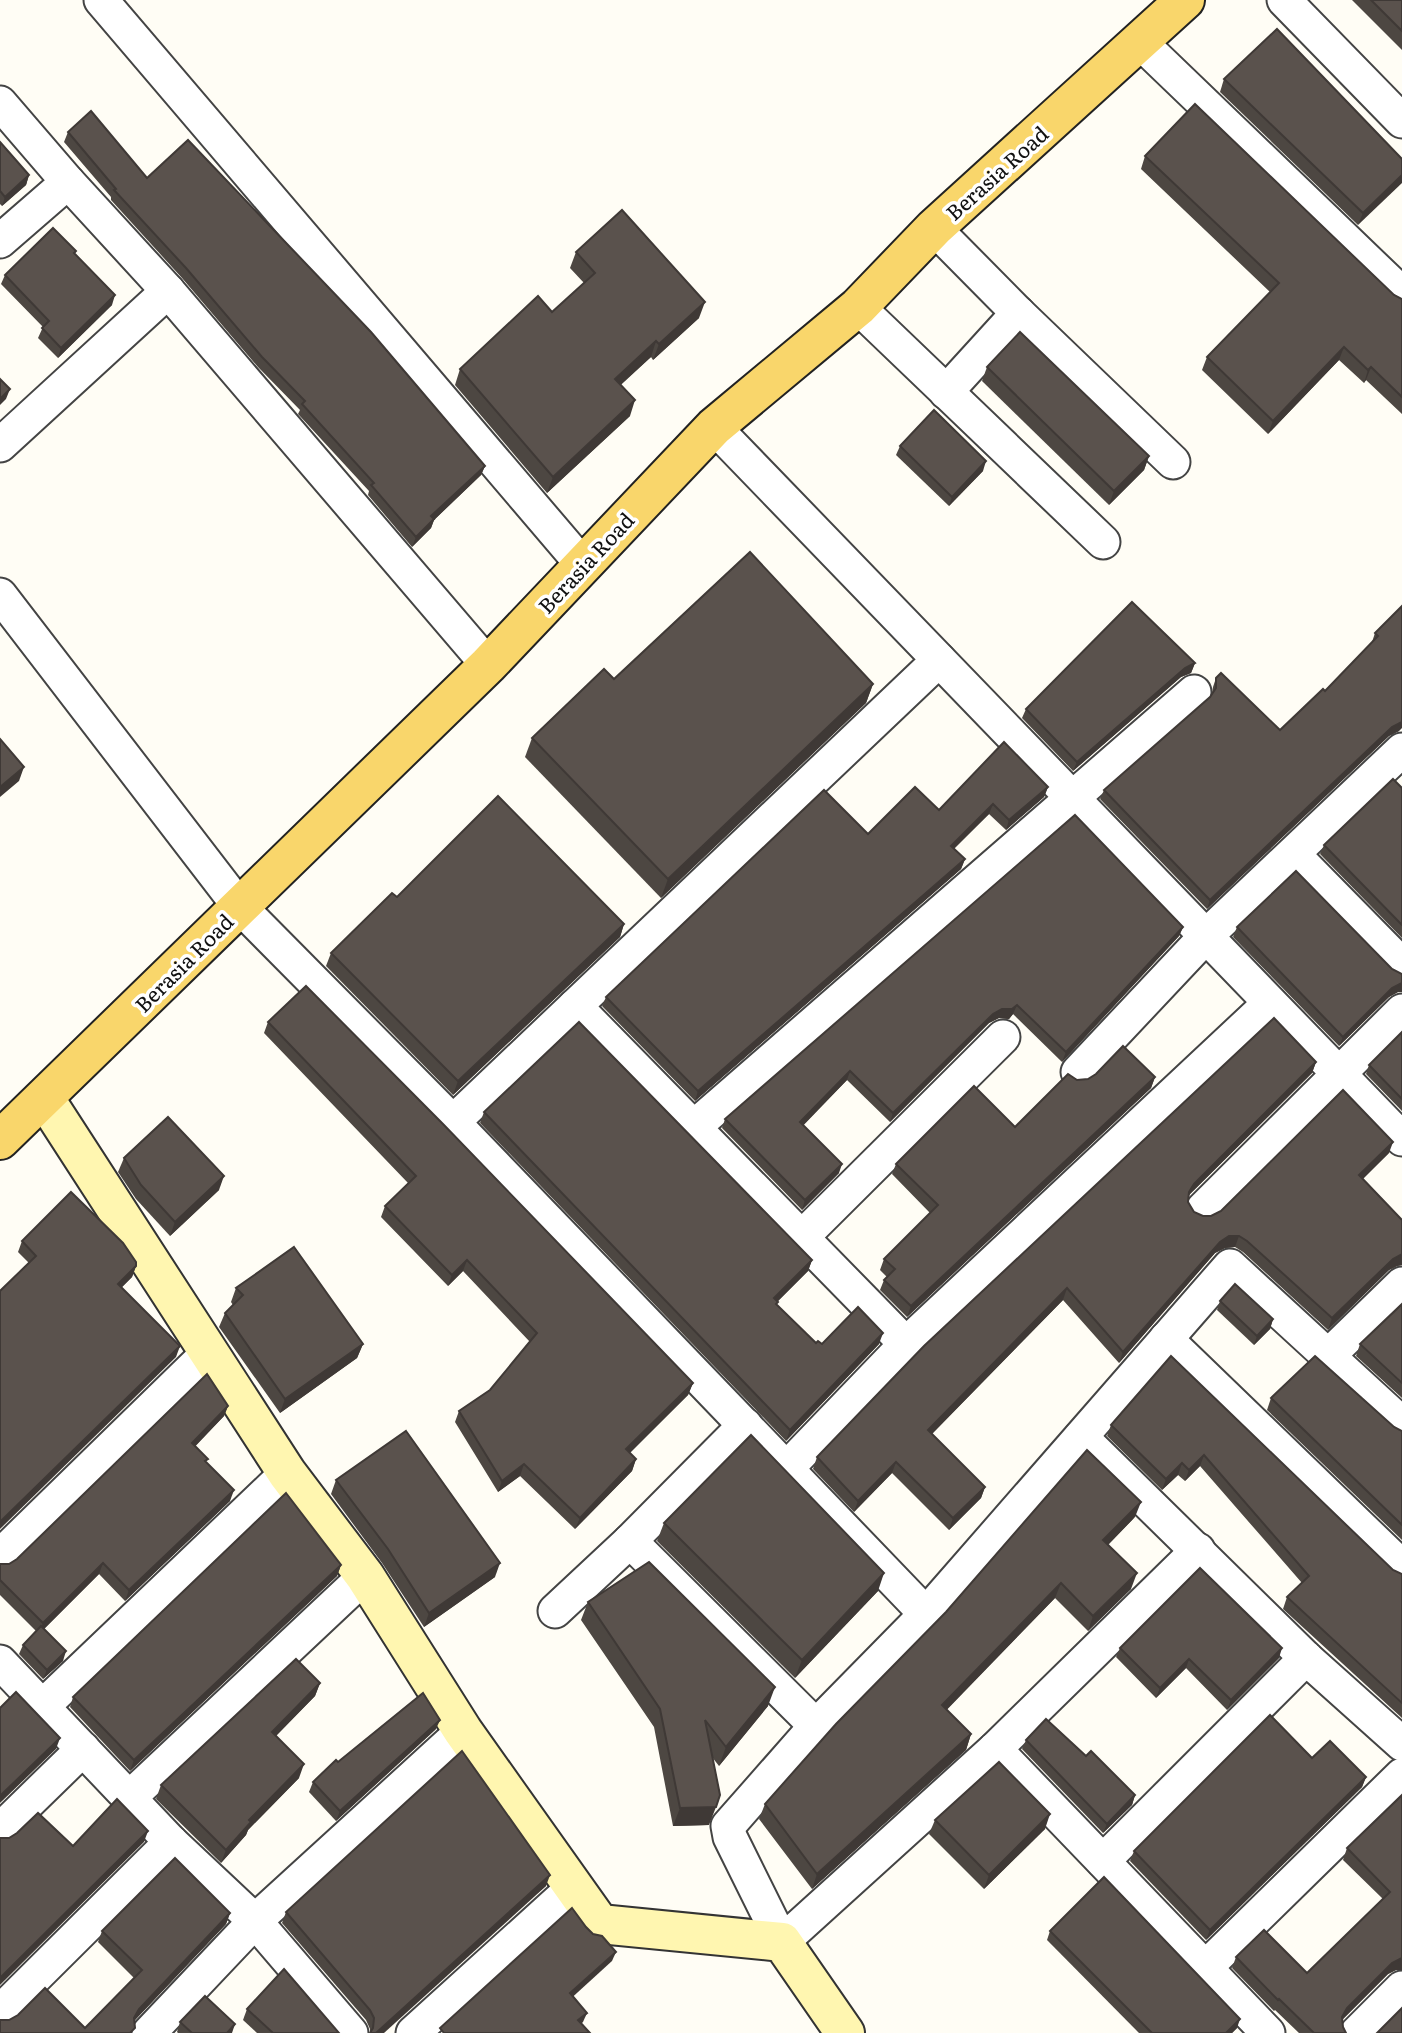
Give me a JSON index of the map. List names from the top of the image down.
{
  "streets": {
    "main road": ["Berasia Road"]
  }
}
